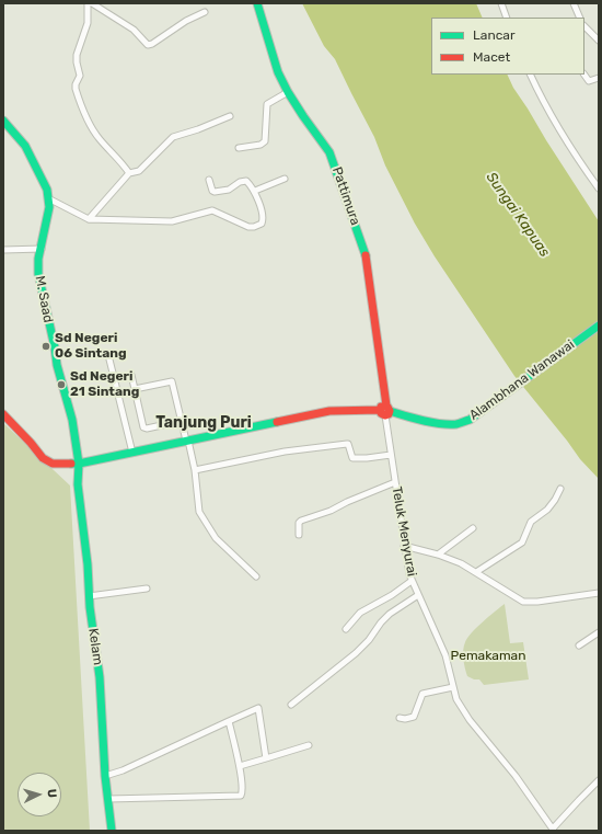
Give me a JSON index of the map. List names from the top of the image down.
{
  "streets": {
    "main road": [
      "Pattimura",
      "M. Saad",
      "Alambhana Wanawai",
      "Kelam"
    ],
    "street": ["Teluk Menyurai"]
  },
  "crossings": [
    ["Pattimura", "Alambhana Wanawai"],
    ["Pattimura", "Teluk Menyurai"],
    ["M. Saad", "Alambhana Wanawai"],
    ["M. Saad", "Kelam"],
    ["Alambhana Wanawai", "Teluk Menyurai"],
    ["Alambhana Wanawai", "Kelam"]
  ],
  "districts": ["Tanjung Puri"],
  "water": ["Sungai Kapuas"],
  "parks": ["Pemakaman"],
  "places": ["Sd Negeri 06 Sintang", "Sd Negeri 21 Sintang"],
  "legend": ["Lancar", "Macet"],
  "north": "right"
}
